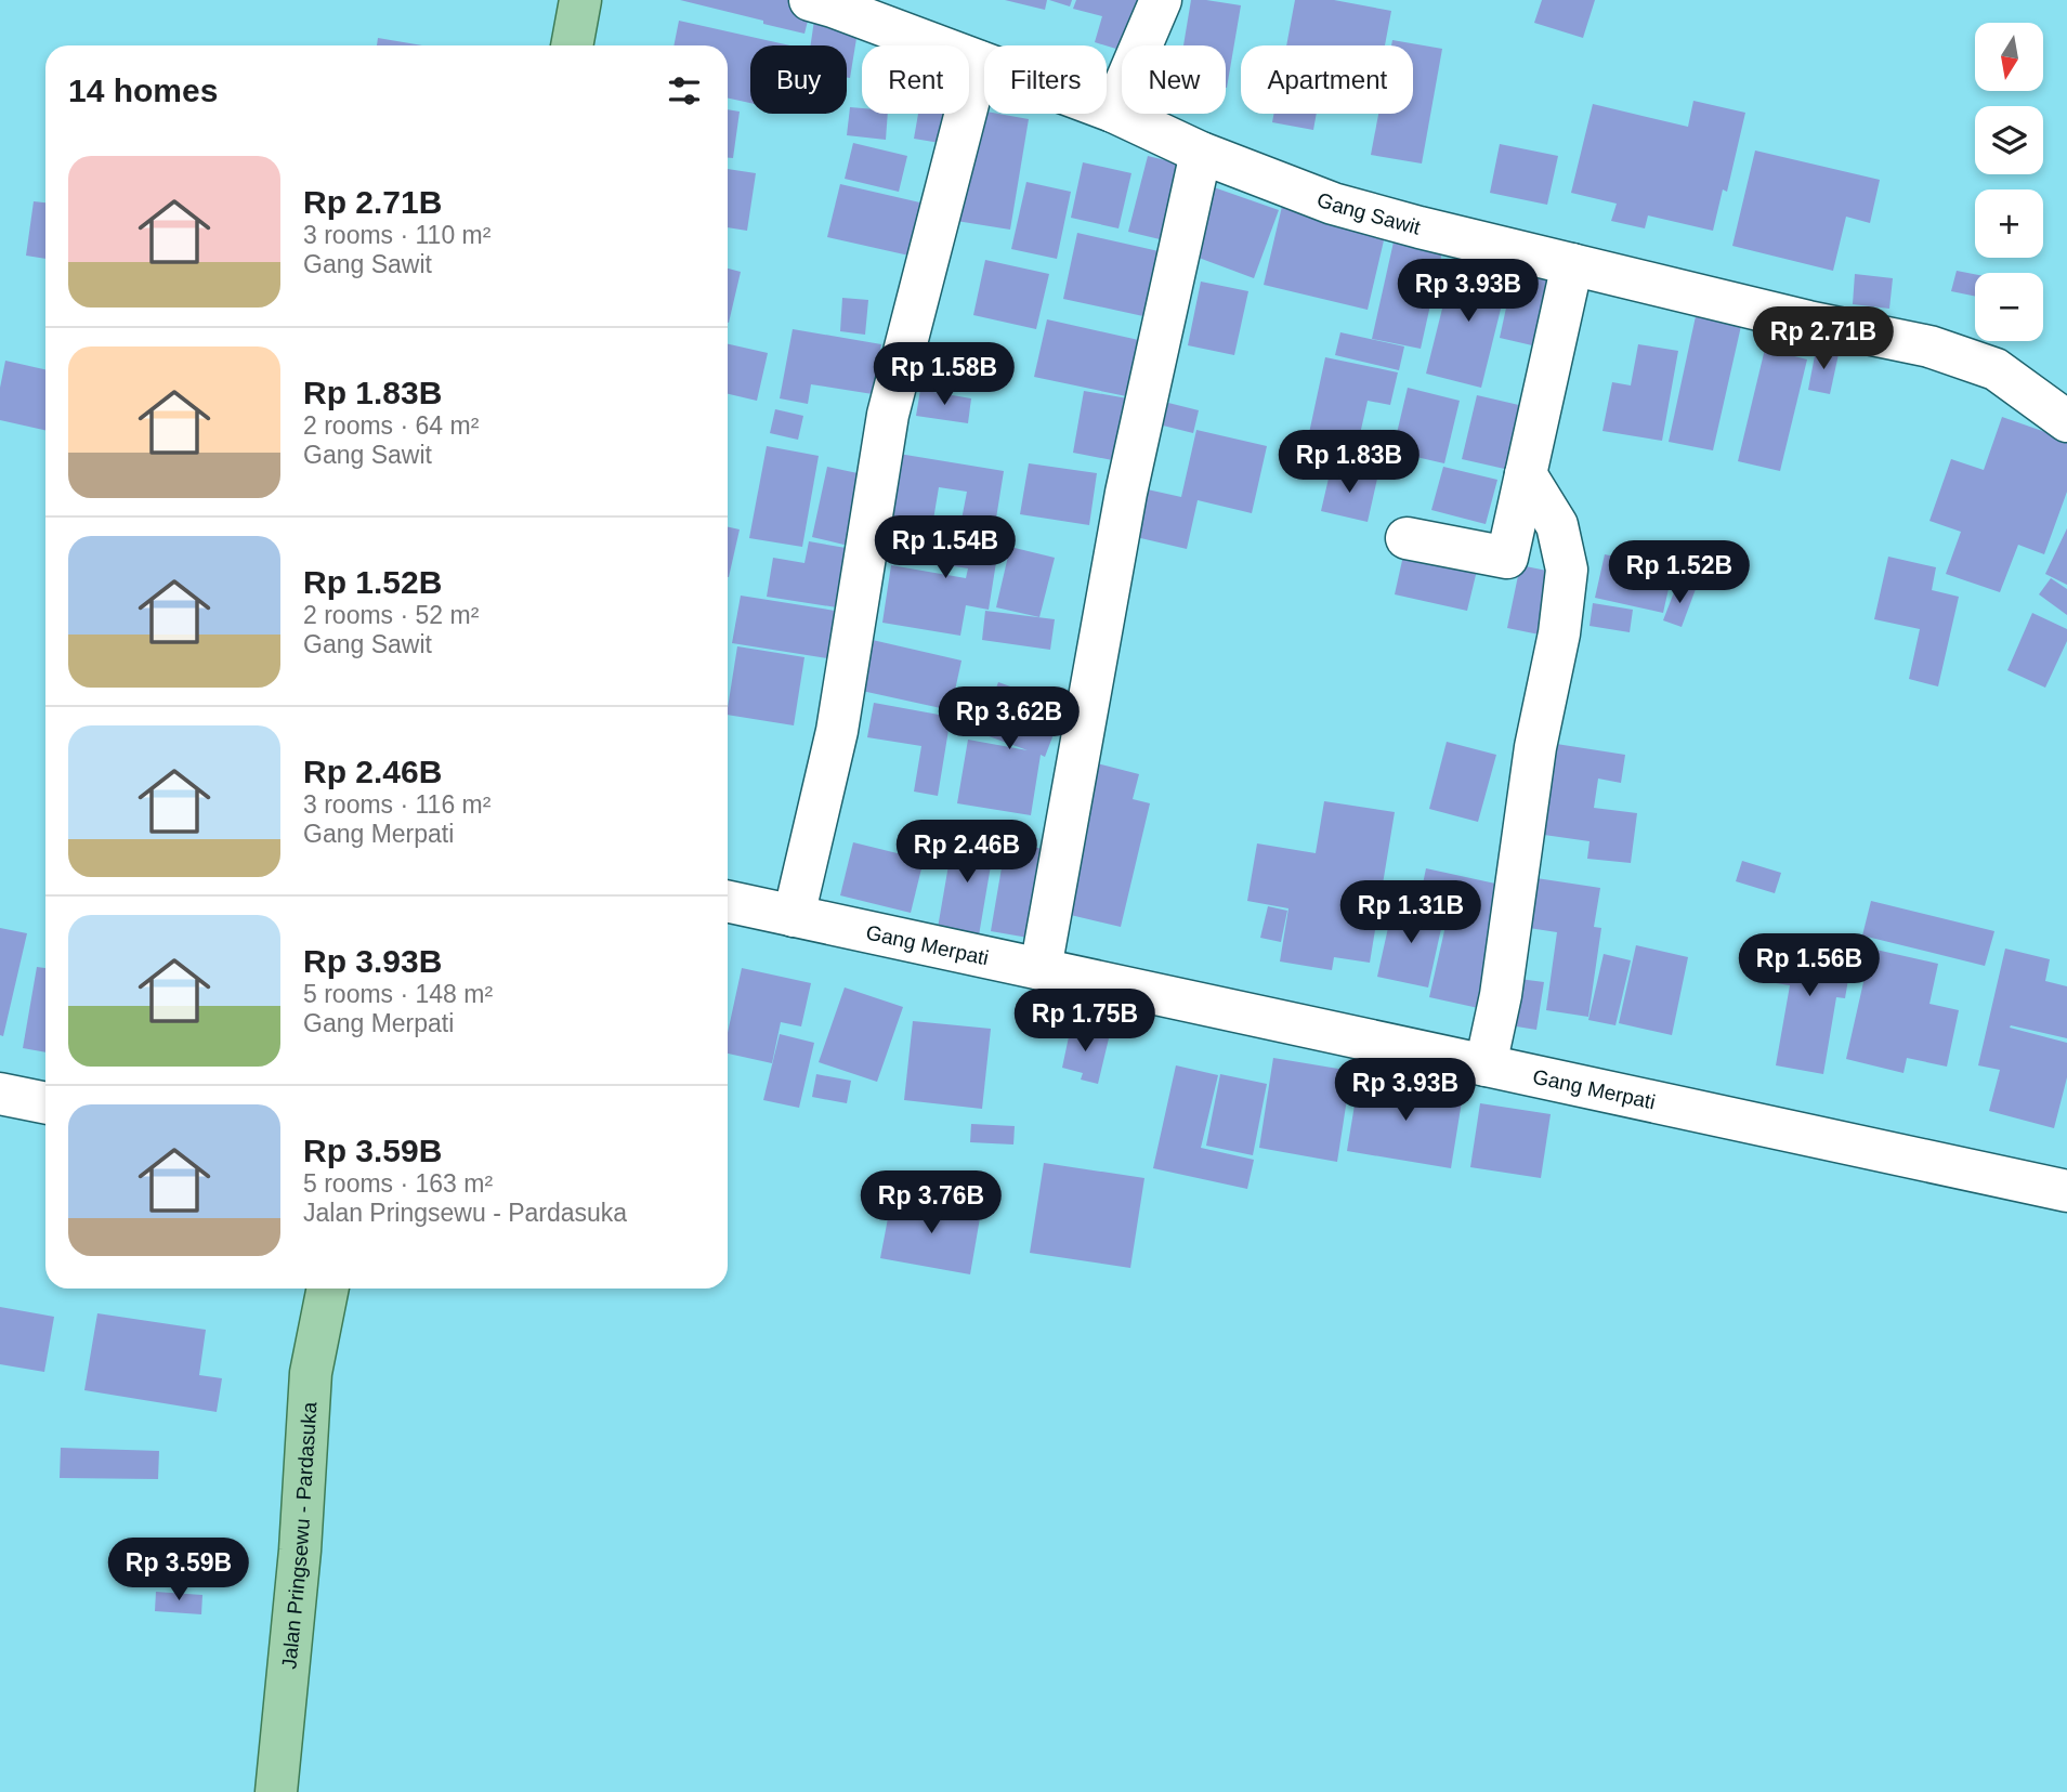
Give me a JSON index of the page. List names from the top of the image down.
{
  "streets": {
    "main road": ["Jalan Pringsewu - Pardasuka"],
    "street": ["Gang Sawit", "Gang Merpati"]
  },
  "north": "bottom",
  "page": {
    "map_buttons": ["+", "−"],
    "chip": [
      "Buy",
      "Rent",
      "Filters",
      "New",
      "Apartment"
    ],
    "heading": "14 homes",
    "list": [
      {
        "name": "Rp 2.71B",
        "note": "3 rooms · 110 m² · Gang Sawit"
      },
      {
        "name": "Rp 1.83B",
        "note": "2 rooms · 64 m² · Gang Sawit"
      },
      {
        "name": "Rp 1.52B",
        "note": "2 rooms · 52 m² · Gang Sawit"
      },
      {
        "name": "Rp 2.46B",
        "note": "3 rooms · 116 m² · Gang Merpati"
      },
      {
        "name": "Rp 3.93B",
        "note": "5 rooms · 148 m² · Gang Merpati"
      },
      {
        "name": "Rp 3.59B",
        "note": "5 rooms · 163 m² · Jalan Pringsewu - Pardasuka"
      }
    ],
    "price": [
      "Rp 3.93B",
      "Rp 2.71B",
      "Rp 1.58B",
      "Rp 1.83B",
      "Rp 1.54B",
      "Rp 1.52B",
      "Rp 3.62B",
      "Rp 2.46B",
      "Rp 1.31B",
      "Rp 1.56B",
      "Rp 1.75B",
      "Rp 3.93B",
      "Rp 3.76B",
      "Rp 3.59B"
    ]
  }
}
